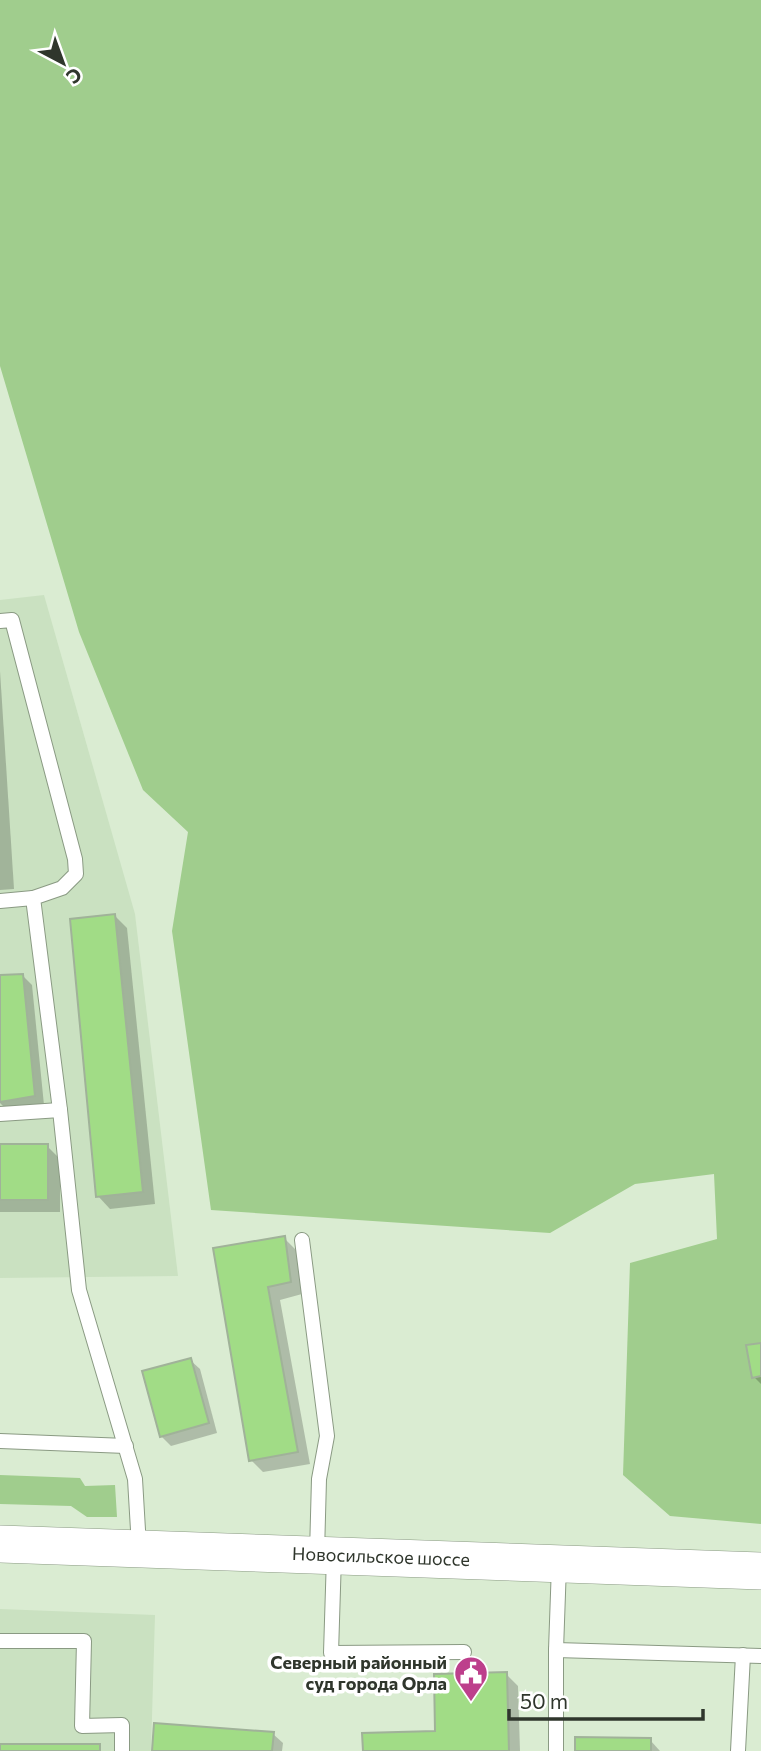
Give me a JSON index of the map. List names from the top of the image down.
{
  "streets": {
    "street": ["Новосильское шоссе"]
  },
  "places": {
    "public building": ["Северный районный суд города Орла"]
  },
  "scale_bar": "50 m",
  "north": "bottom right"
}
